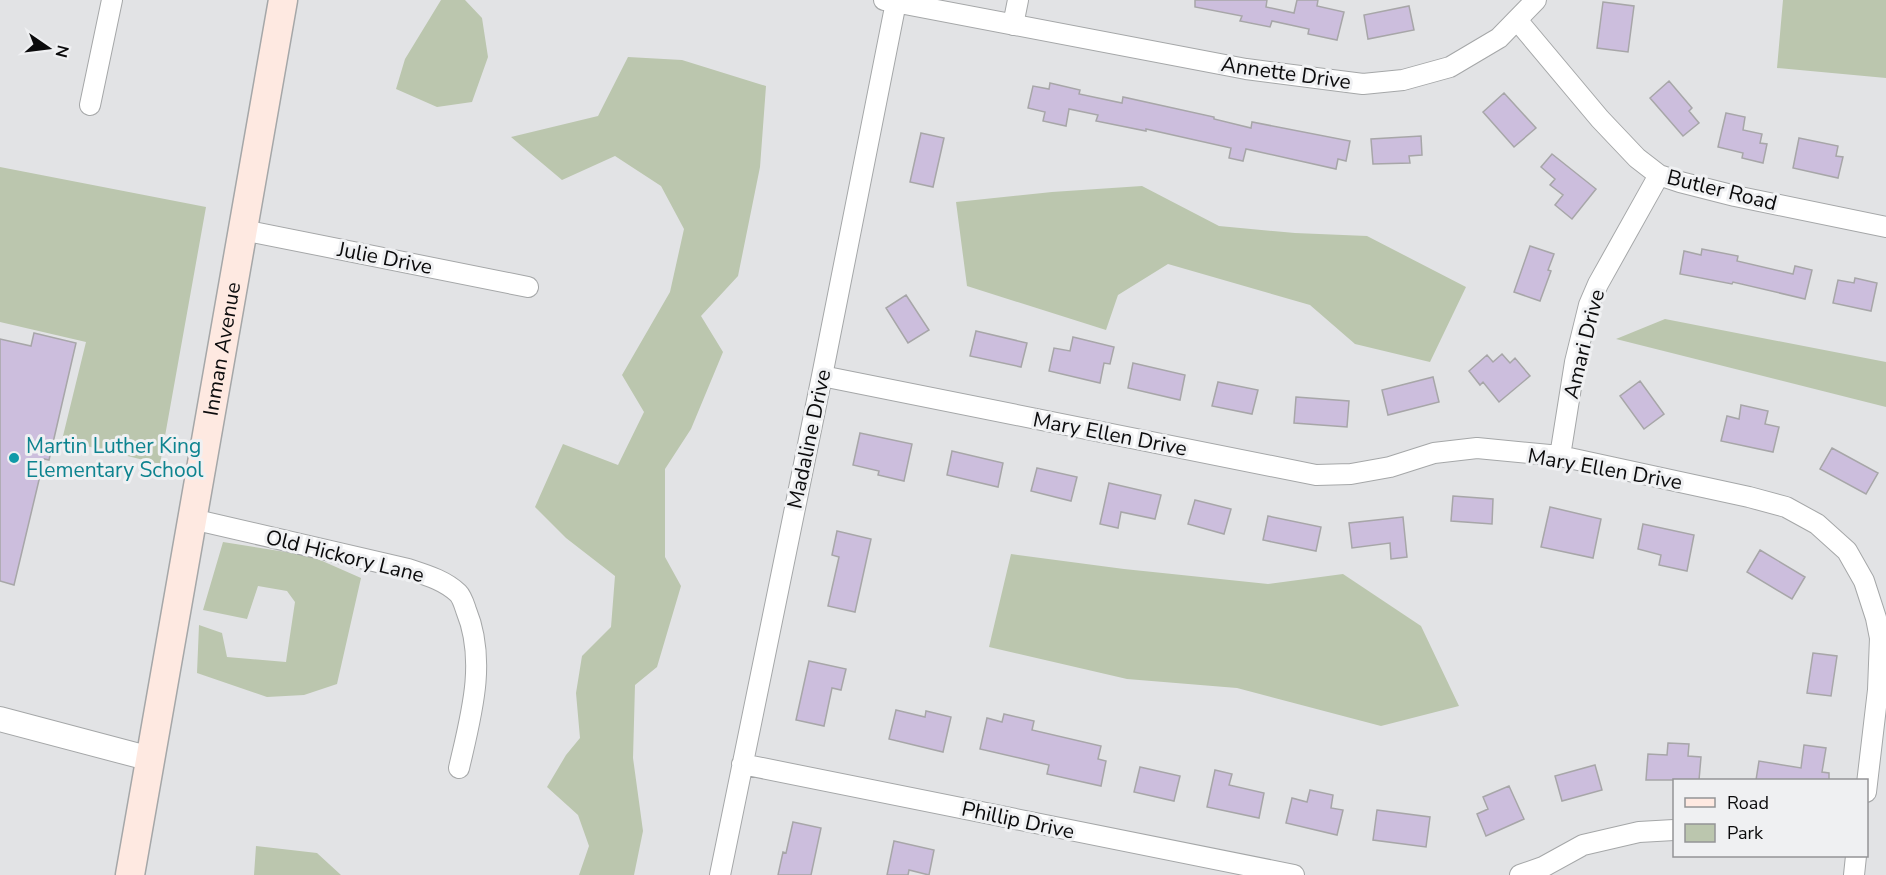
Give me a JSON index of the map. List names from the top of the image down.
{
  "streets": {
    "main road": ["Inman Avenue"],
    "street": [
      "Annette Drive",
      "Butler Road",
      "Julie Drive",
      "Amari Drive",
      "Mary Ellen Drive",
      "Madaline Drive",
      "Old Hickory Lane",
      "Phillip Drive"
    ]
  },
  "crossings": [
    ["Annette Drive", "Butler Road"],
    ["Annette Drive", "Madaline Drive"],
    ["Butler Road", "Amari Drive"],
    ["Julie Drive", "Inman Avenue"],
    ["Amari Drive", "Mary Ellen Drive"],
    ["Inman Avenue", "Old Hickory Lane"],
    ["Mary Ellen Drive", "Madaline Drive"],
    ["Madaline Drive", "Phillip Drive"]
  ],
  "places": ["Martin Luther King Elementary School"],
  "legend": ["Road", "Park"],
  "north": "right"
}
